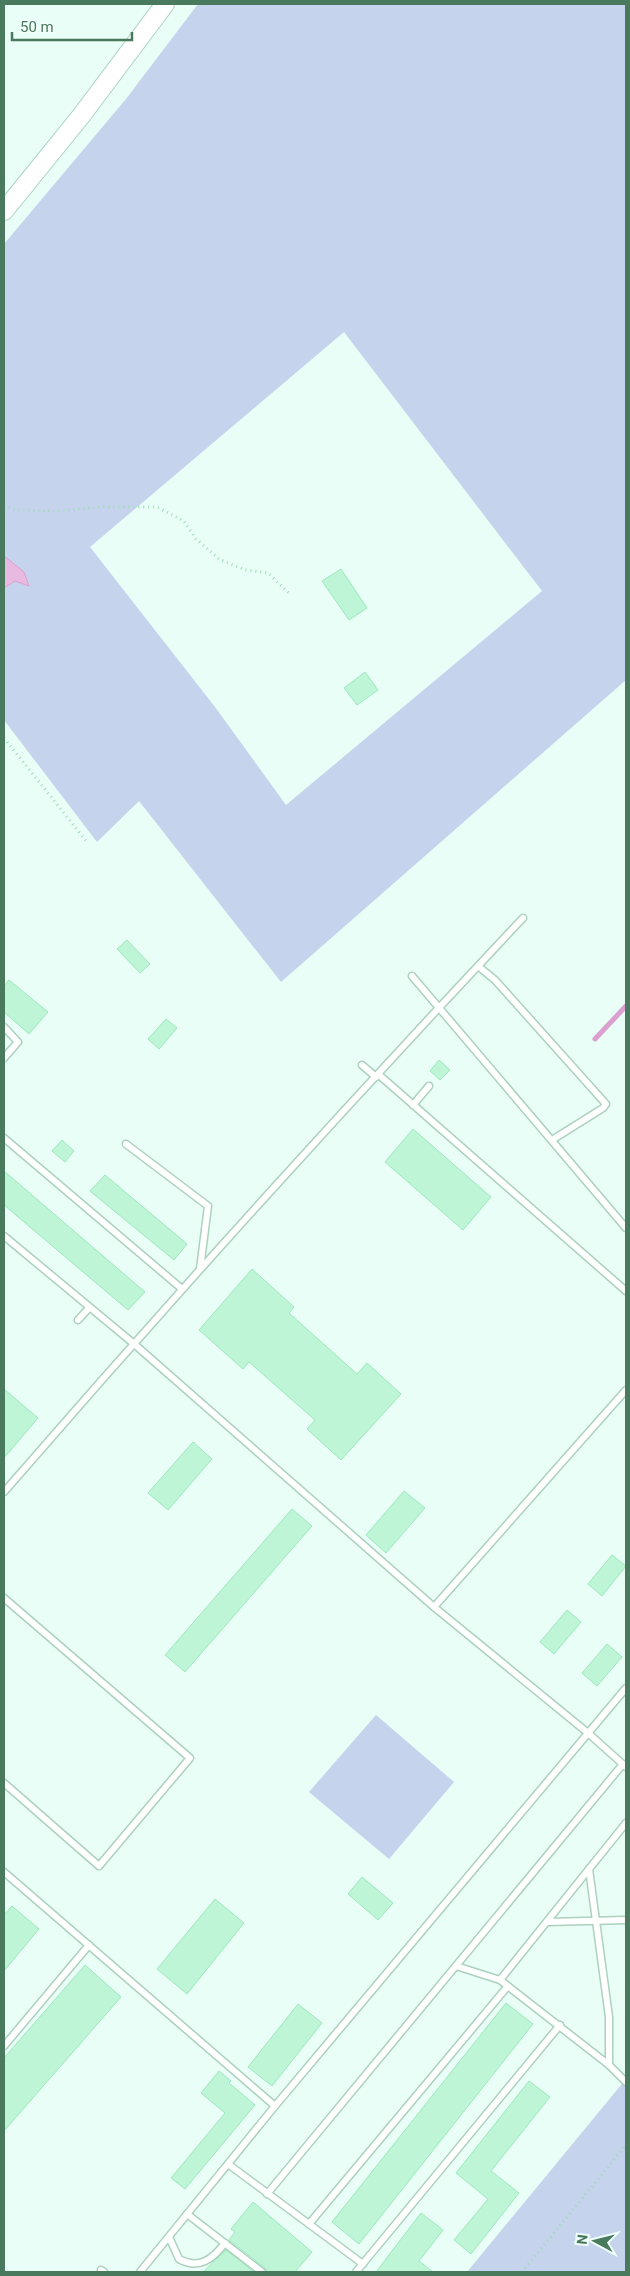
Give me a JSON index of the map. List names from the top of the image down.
{
  "scale_bar": "50 m",
  "north": "left"
}
